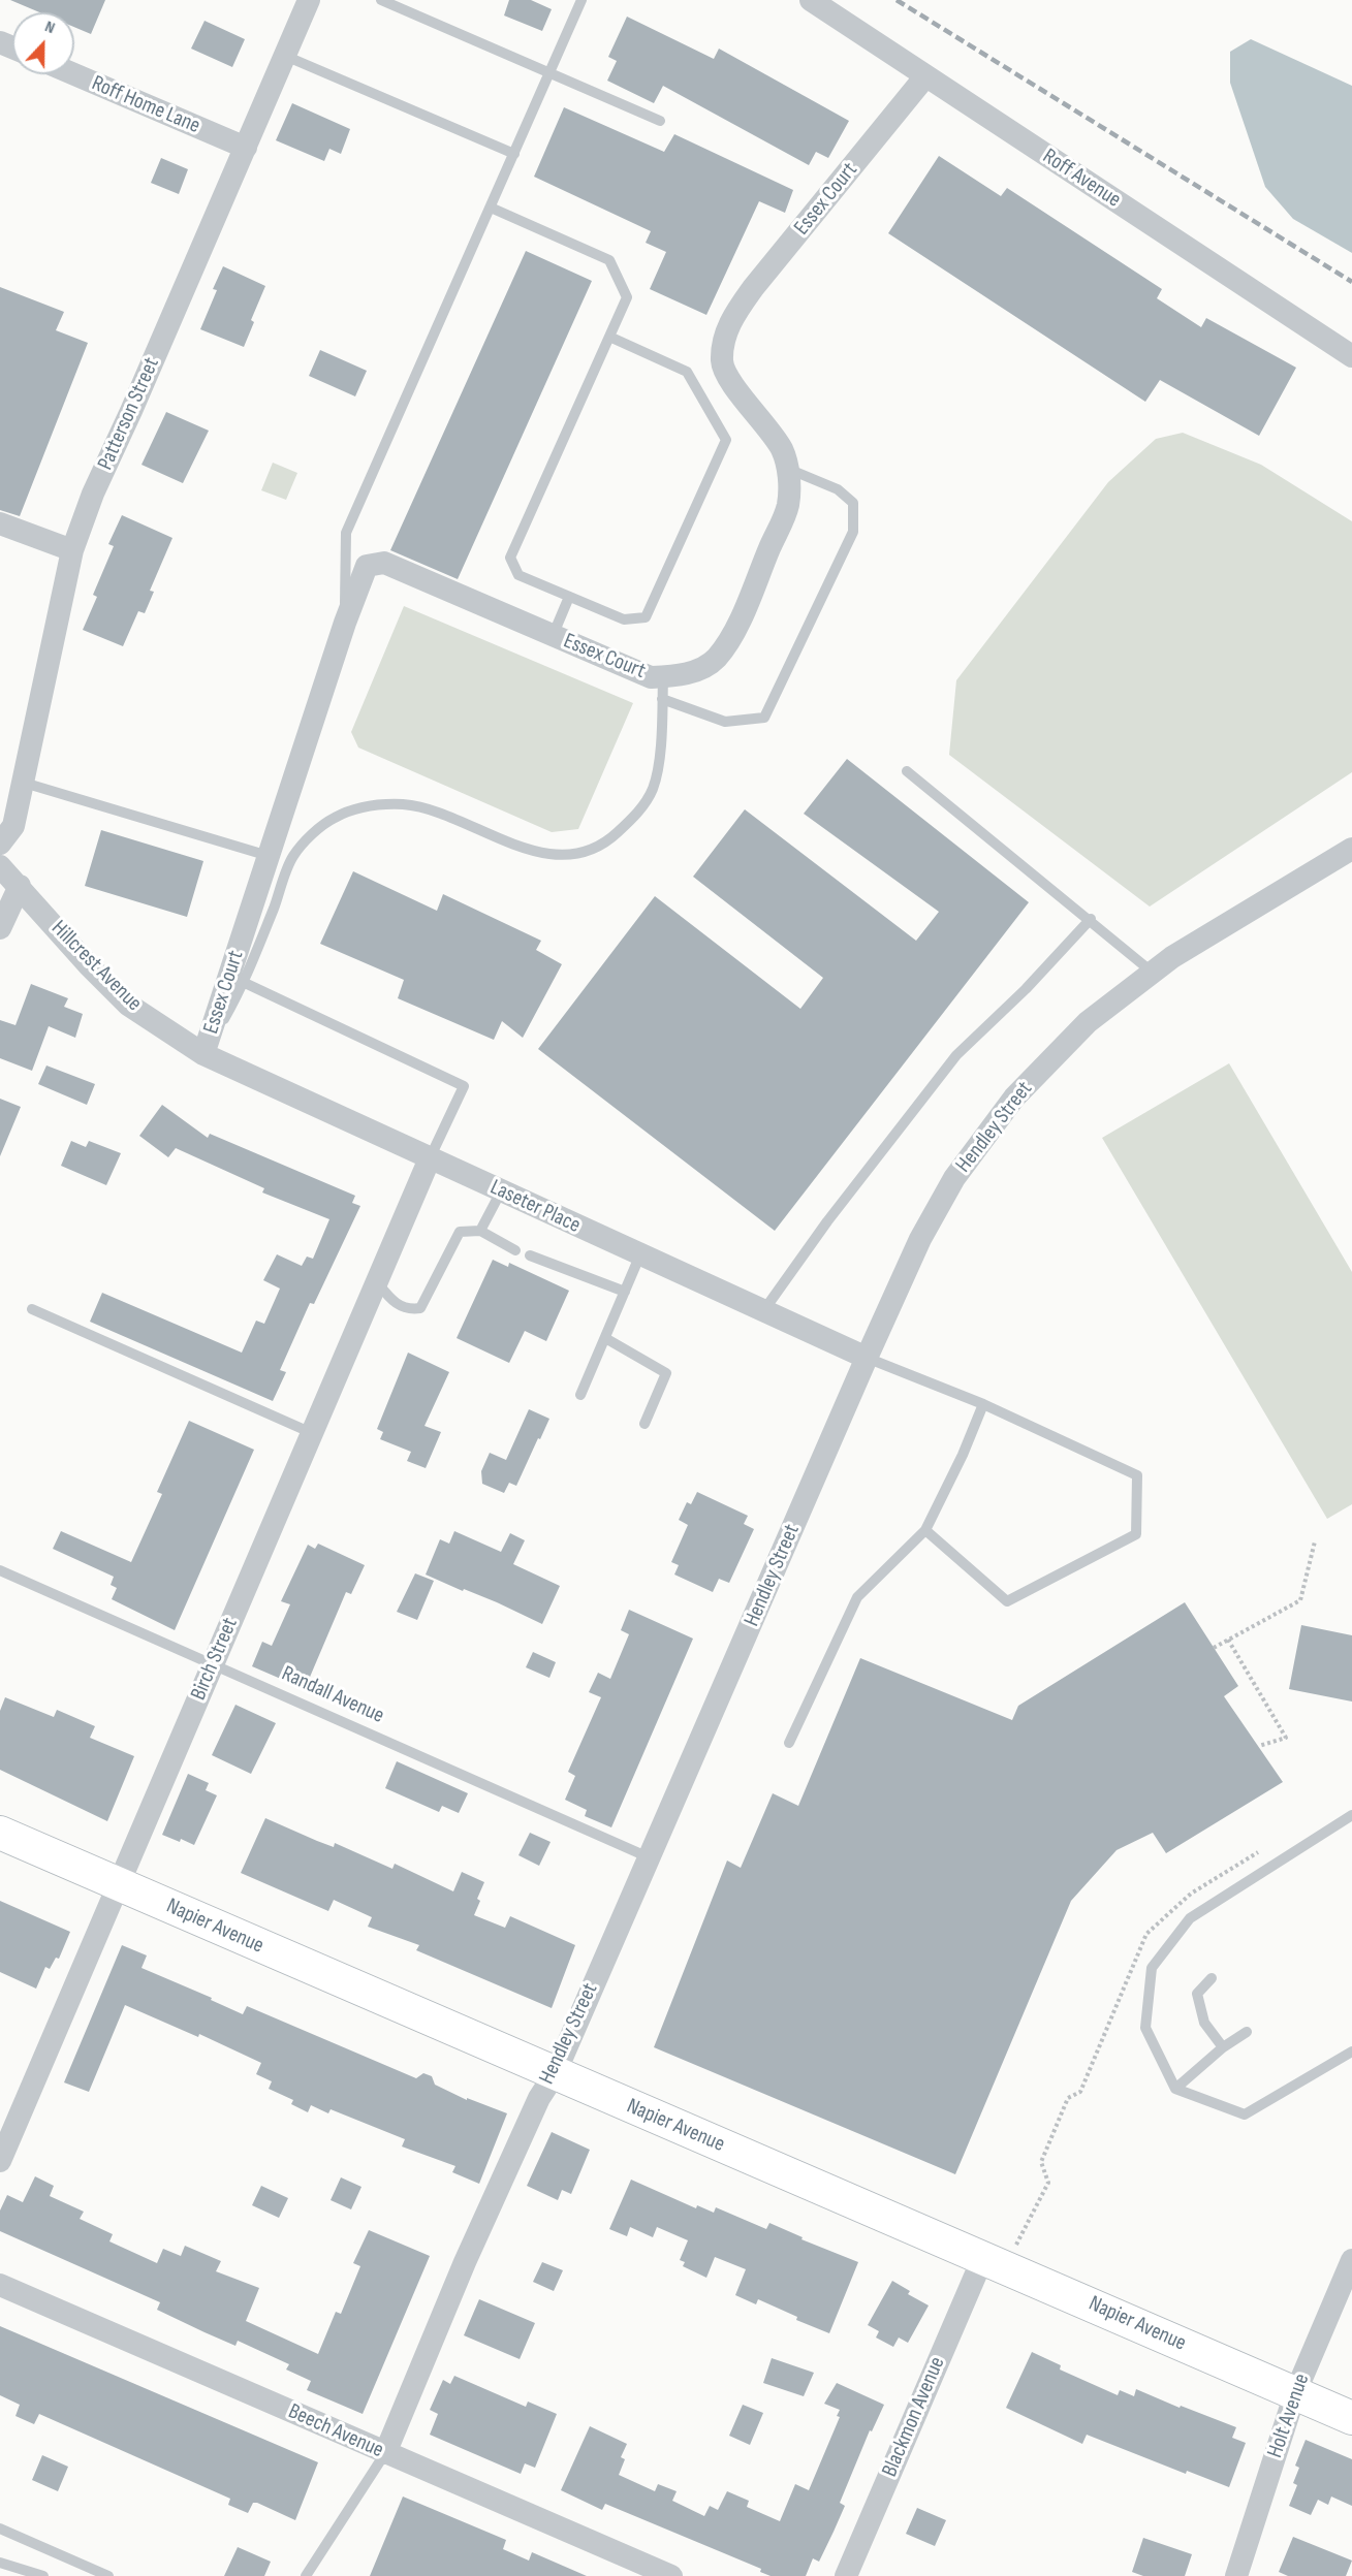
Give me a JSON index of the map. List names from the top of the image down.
{
  "streets": {
    "street": [
      "Roff Home Lane",
      "Roff Avenue",
      "Essex Court",
      "Patterson Street",
      "Hillcrest Avenue",
      "Hendley Street",
      "Laseter Place",
      "Birch Street",
      "Napier Avenue",
      "Holt Avenue",
      "Blackmon Avenue",
      "Beech Avenue"
    ],
    "lane": ["Randall Avenue"]
  },
  "crossings": [
    ["Roff Home Lane", "Patterson Street"],
    ["Roff Avenue", "Essex Court"],
    ["Essex Court", "Hillcrest Avenue"],
    ["Essex Court", "Laseter Place"],
    ["Hillcrest Avenue", "Laseter Place"],
    ["Hendley Street", "Laseter Place"],
    ["Hendley Street", "Randall Avenue"],
    ["Hendley Street", "Napier Avenue"],
    ["Hendley Street", "Beech Avenue"],
    ["Laseter Place", "Birch Street"],
    ["Birch Street", "Randall Avenue"],
    ["Birch Street", "Napier Avenue"],
    ["Napier Avenue", "Holt Avenue"],
    ["Napier Avenue", "Blackmon Avenue"]
  ],
  "north": "top"
}
